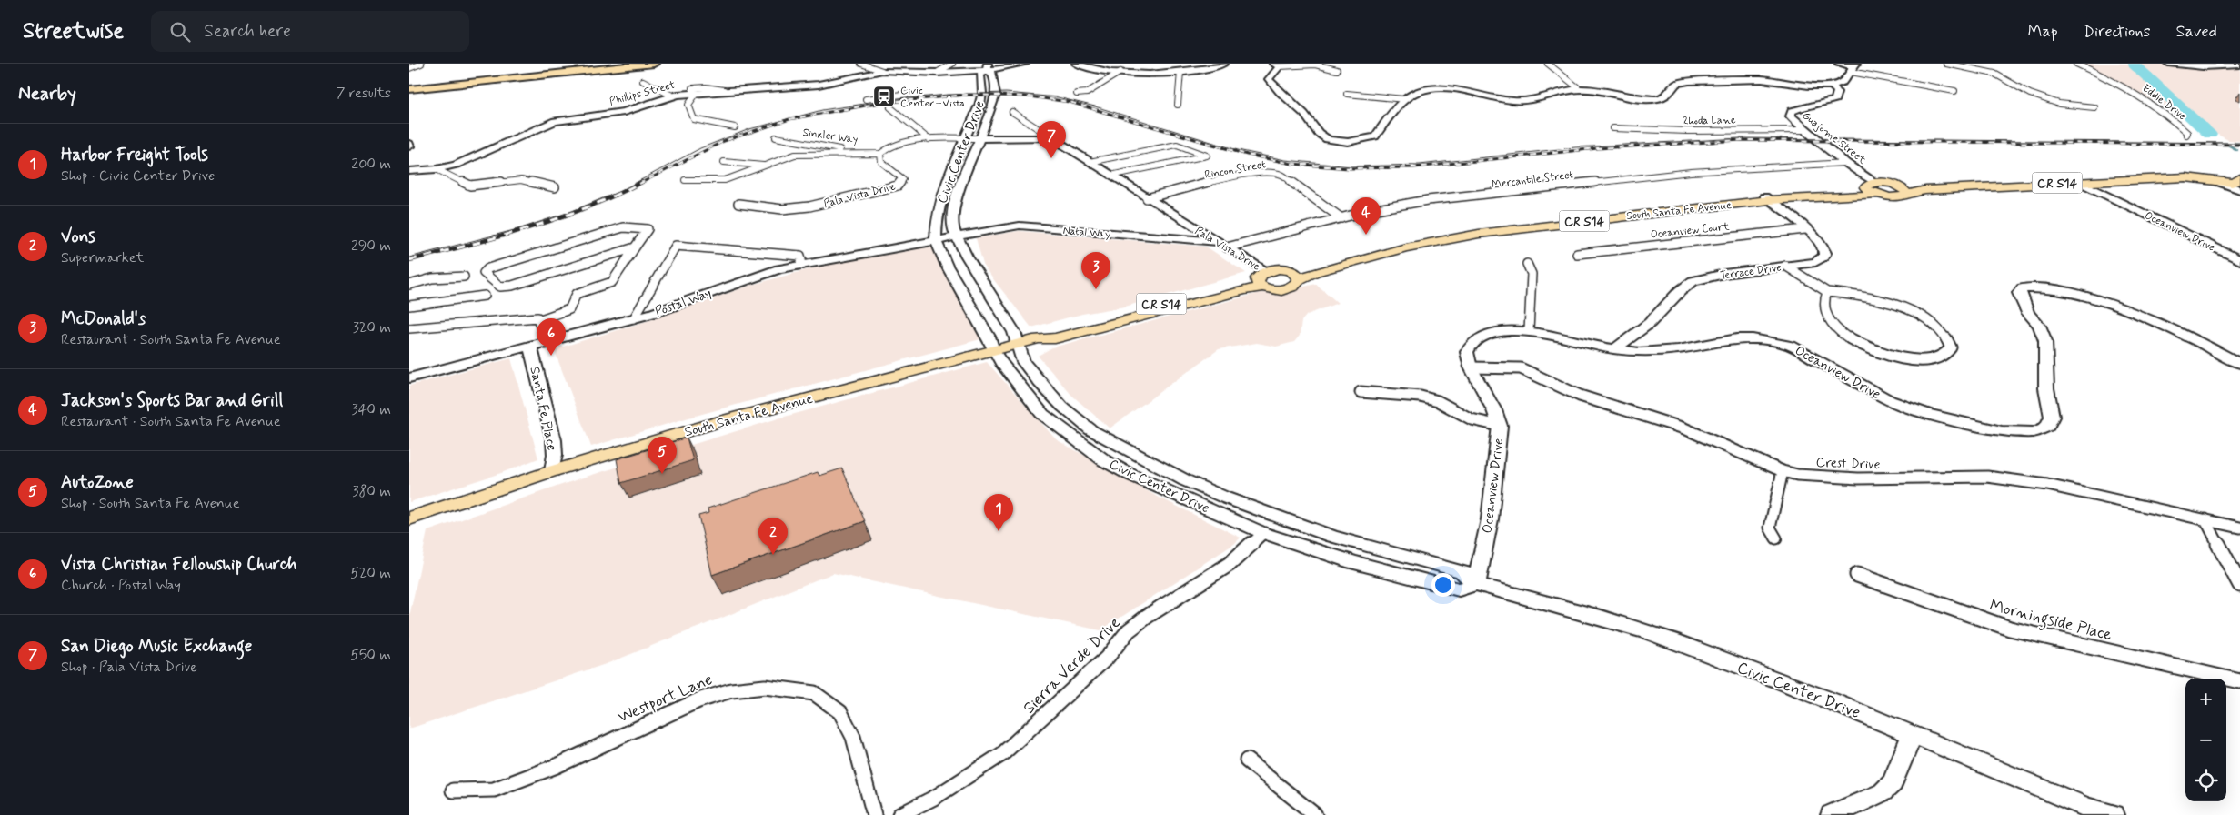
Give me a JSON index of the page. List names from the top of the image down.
{
  "streets": {
    "main road": ["CR S14", "South Santa Fe Avenue"],
    "street": [
      "Phillips Street",
      "Eddie Drive",
      "Rhoda Lane",
      "Sinkler Way",
      "Guajome Street",
      "Civic Center Drive",
      "Rincon Street",
      "Mercantile Street",
      "Pala Vista Drive",
      "Oceanview Court",
      "Oceanview Drive",
      "Natal Way",
      "Terrace Drive",
      "Postal Way",
      "Santa Fe Place",
      "Crest Drive",
      "Morningside Place",
      "Sierra Verde Drive",
      "Westport Lane"
    ]
  },
  "crossings": [
    ["Phillips Street", "Civic Center Drive"],
    ["Rhoda Lane", "Guajome Street"],
    ["Sinkler Way", "Pala Vista Drive"],
    ["Guajome Street", "Mercantile Street"],
    ["Guajome Street", "South Santa Fe Avenue"],
    ["Civic Center Drive", "South Santa Fe Avenue"],
    ["Civic Center Drive", "Oceanview Drive"],
    ["Civic Center Drive", "Natal Way"],
    ["Civic Center Drive", "Postal Way"],
    ["Civic Center Drive", "Sierra Verde Drive"],
    ["Rincon Street", "Mercantile Street"],
    ["Rincon Street", "Pala Vista Drive"],
    ["Mercantile Street", "Pala Vista Drive"],
    ["Mercantile Street", "Natal Way"],
    ["Pala Vista Drive", "South Santa Fe Avenue"],
    ["Pala Vista Drive", "Natal Way"],
    ["South Santa Fe Avenue", "Oceanview Drive"],
    ["South Santa Fe Avenue", "Terrace Drive"],
    ["South Santa Fe Avenue", "Santa Fe Place"],
    ["Oceanview Court", "Terrace Drive"],
    ["Oceanview Drive", "Terrace Drive"],
    ["Oceanview Drive", "Crest Drive"],
    ["Natal Way", "Postal Way"],
    ["Postal Way", "Santa Fe Place"]
  ],
  "places": {
    "station": ["Civic Center–Vista"]
  },
  "page": {
    "header": "Streetwise",
    "search": "Search here",
    "nav": ["Map", "Directions", "Saved"],
    "heading": ["Nearby", "7 results"],
    "pins": [
      "7",
      "4",
      "3",
      "6",
      "5",
      "1",
      "2"
    ],
    "list": [
      {
        "mark": "1",
        "name": "Harbor Freight Tools",
        "note": "Shop · Civic Center Drive",
        "value": "200 m"
      },
      {
        "mark": "2",
        "name": "Vons",
        "note": "Supermarket",
        "value": "290 m"
      },
      {
        "mark": "3",
        "name": "McDonald's",
        "note": "Restaurant · South Santa Fe Avenue",
        "value": "320 m"
      },
      {
        "mark": "4",
        "name": "Jackson's Sports Bar and Grill",
        "note": "Restaurant · South Santa Fe Avenue",
        "value": "340 m"
      },
      {
        "mark": "5",
        "name": "AutoZone",
        "note": "Shop · South Santa Fe Avenue",
        "value": "380 m"
      },
      {
        "mark": "6",
        "name": "Vista Christian Fellowship Church",
        "note": "Church · Postal Way",
        "value": "520 m"
      },
      {
        "mark": "7",
        "name": "San Diego Music Exchange",
        "note": "Shop · Pala Vista Drive",
        "value": "550 m"
      }
    ],
    "map_buttons": ["+", "−"]
  }
}
